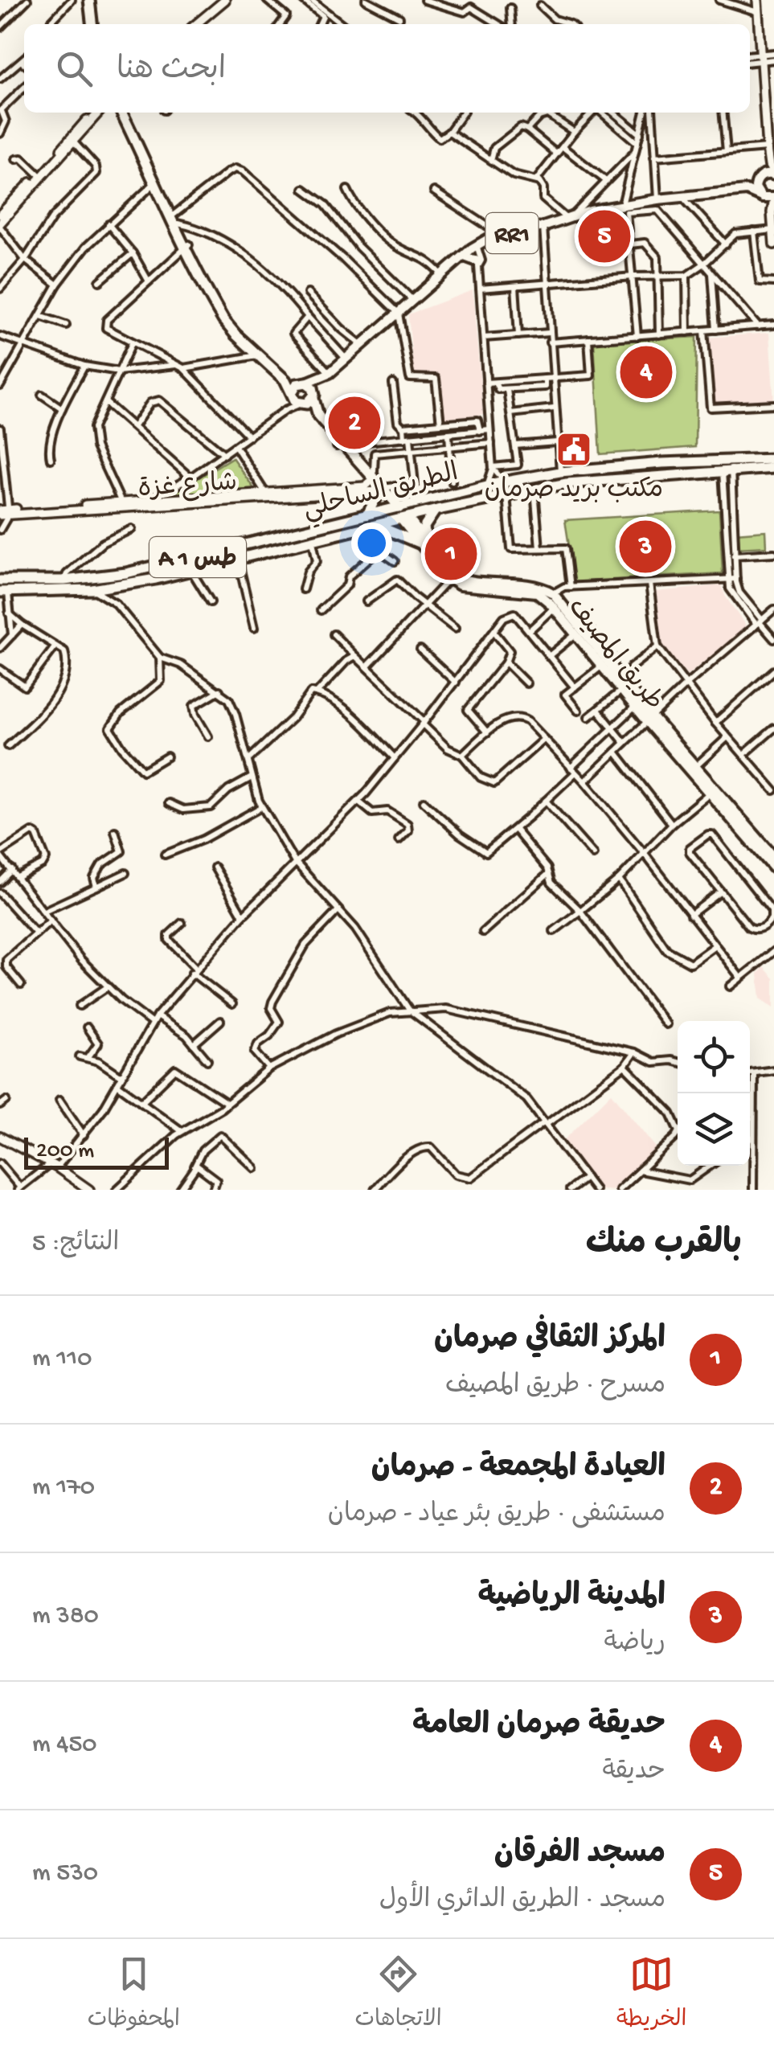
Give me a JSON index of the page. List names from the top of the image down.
{
  "streets": {
    "highway": ["الطريق الساحلي", "A 1 طس"],
    "main road": ["RR1", "طريق المصيف"],
    "street": ["شارع غزة"]
  },
  "crossings": [
    ["الطريق الساحلي", "طريق المصيف"]
  ],
  "places": {
    "public building": ["مكتب بريد صرمان"]
  },
  "scale_bar": "200 m",
  "page": {
    "search": "ابحث هنا",
    "pins": [
      "5",
      "4",
      "2",
      "3",
      "1"
    ],
    "scale": "200 m",
    "heading": ["بالقرب منك", "النتائج: 5"],
    "list": [
      {
        "mark": "1",
        "name": "المركز الثقافي صرمان",
        "note": "مسرح · طريق المصيف",
        "value": "110 m"
      },
      {
        "mark": "2",
        "name": "العيادة المجمعة - صرمان",
        "note": "مستشفى · طريق بئر عياد - صرمان",
        "value": "170 m"
      },
      {
        "mark": "3",
        "name": "المدينة الرياضية",
        "note": "رياضة",
        "value": "380 m"
      },
      {
        "mark": "4",
        "name": "حديقة صرمان العامة",
        "note": "حديقة",
        "value": "450 m"
      },
      {
        "mark": "5",
        "name": "مسجد الفرقان",
        "note": "مسجد · الطريق الدائري الأول",
        "value": "530 m"
      }
    ],
    "nav": ["الخريطة", "الاتجاهات", "المحفوظات"]
  }
}
